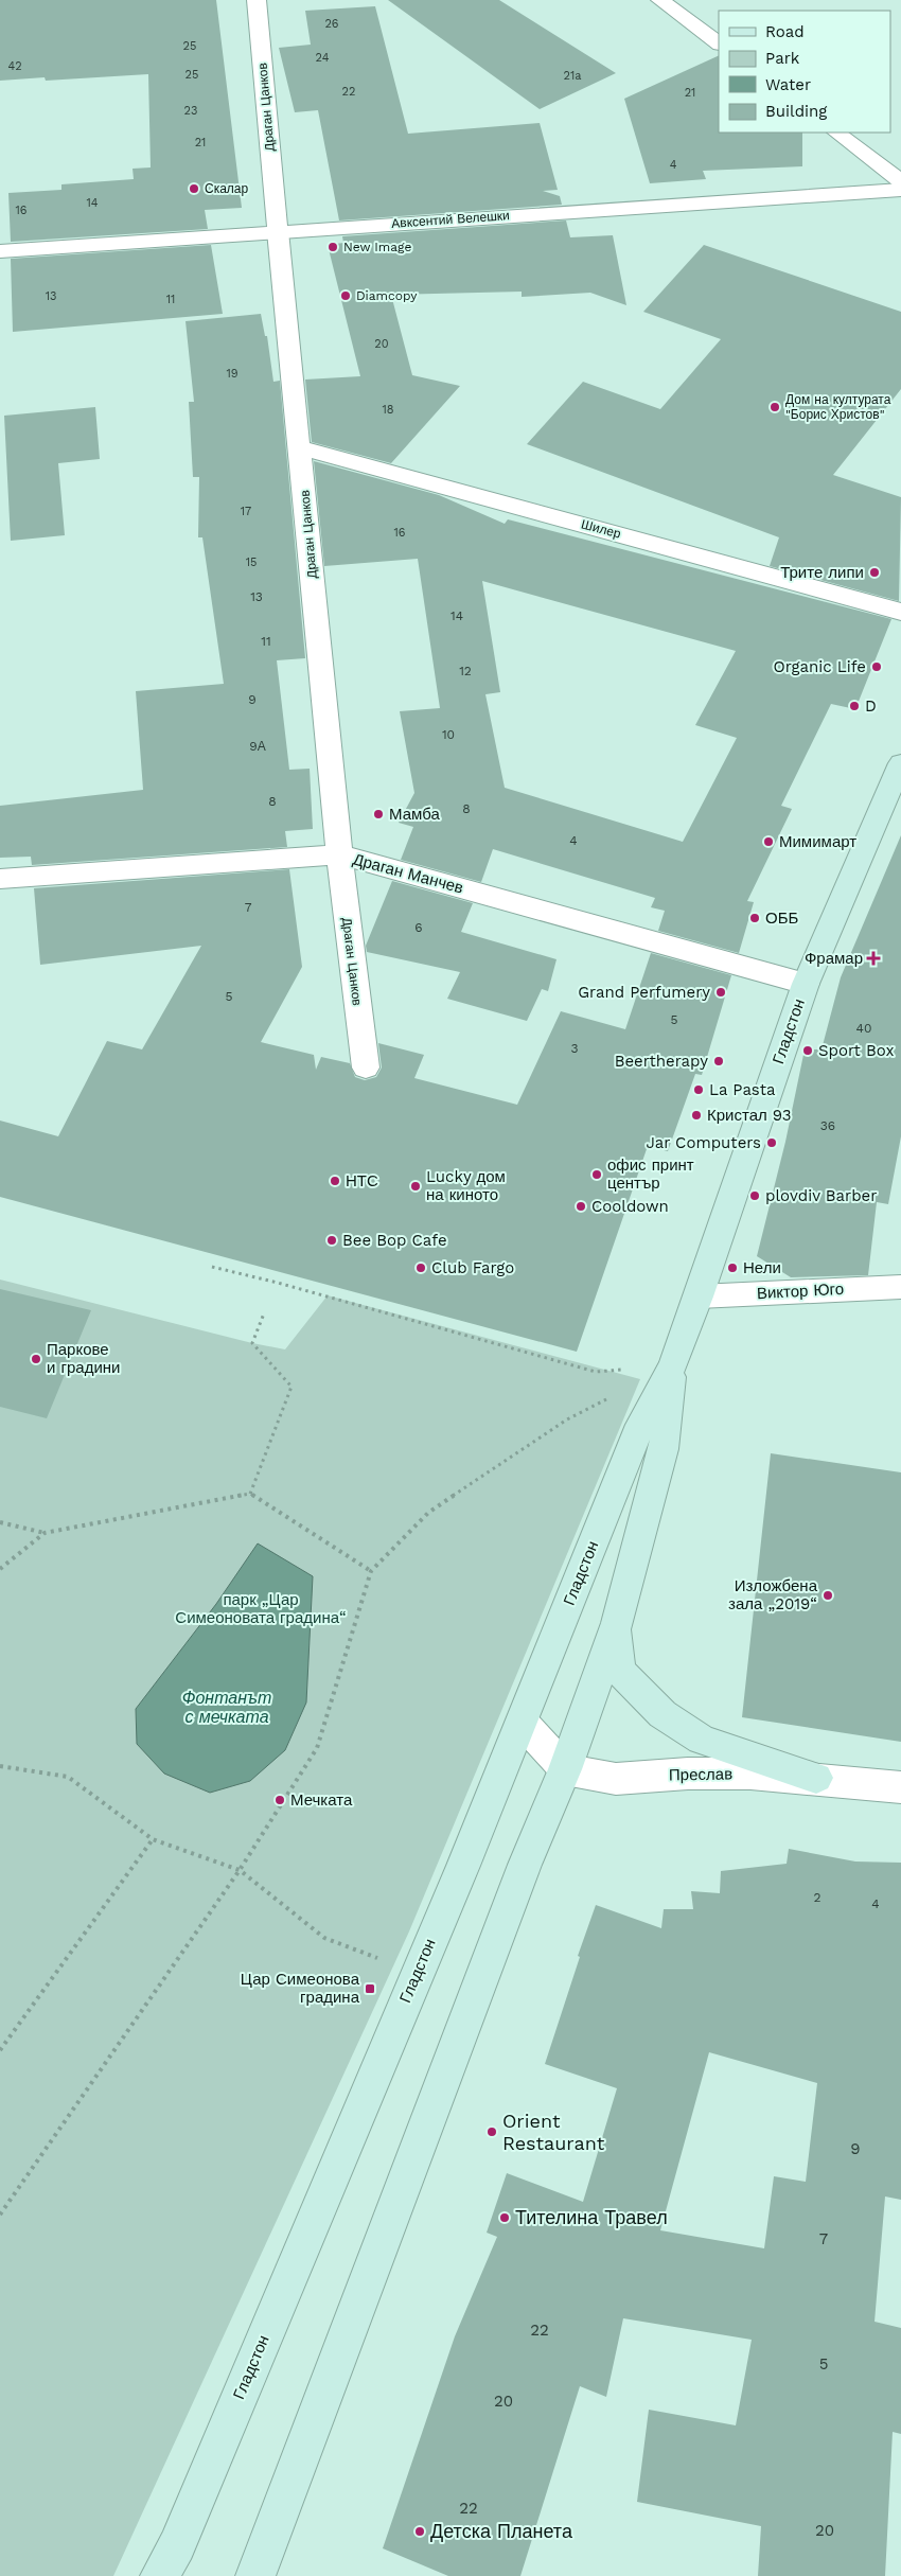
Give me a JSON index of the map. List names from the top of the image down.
{
  "streets": {
    "main road": ["Гладстон"],
    "street": [
      "Драган Цанков",
      "Авксентий Велешки",
      "Шилер",
      "Драган Манчев",
      "Виктор Юго",
      "Преслав"
    ]
  },
  "crossings": [
    ["Драган Цанков", "Авксентий Велешки"],
    ["Драган Цанков", "Шилер"],
    ["Драган Цанков", "Драган Манчев"],
    ["Драган Манчев", "Гладстон"],
    ["Гладстон", "Виктор Юго"],
    ["Гладстон", "Преслав"]
  ],
  "water": ["Фонтанът с мечката"],
  "parks": ["парк „Цар Симеоновата градина“"],
  "places": {
    "other": [
      "Скалар",
      "New Image",
      "Diamcopy",
      "Дом на културата \"Борис Христов\"",
      "Трите липи",
      "Organic Life",
      "D",
      "Мамба",
      "Мимимарт",
      "ОББ",
      "Grand Perfumery",
      "Sport Box",
      "Beertherapy",
      "La Pasta",
      "Кристал 93",
      "Jar Computers",
      "офис принт център",
      "НТС",
      "Lucky дом на киното",
      "plovdiv Barber",
      "Cooldown",
      "Bee Bop Cafe",
      "Club Fargo",
      "Нели",
      "Паркове и градини",
      "Изложбена зала „2019“",
      "Мечката",
      "Orient Restaurant",
      "Тителина Травел",
      "Детска Планета"
    ],
    "health": ["Фрамар"],
    "transit": ["Цар Симеонова градина"]
  },
  "house_numbers": [
    "26",
    "25",
    "24",
    "42",
    "25",
    "21a",
    "22",
    "21",
    "23",
    "21",
    "4",
    "14",
    "16",
    "13",
    "11",
    "20",
    "19",
    "18",
    "17",
    "16",
    "15",
    "13",
    "14",
    "11",
    "12",
    "9",
    "10",
    "9А",
    "8",
    "8",
    "4",
    "7",
    "6",
    "5",
    "5",
    "40",
    "3",
    "36",
    "2",
    "4",
    "9",
    "7",
    "22",
    "5",
    "20",
    "22",
    "20"
  ],
  "legend": [
    "Road",
    "Park",
    "Water",
    "Building"
  ]
}
